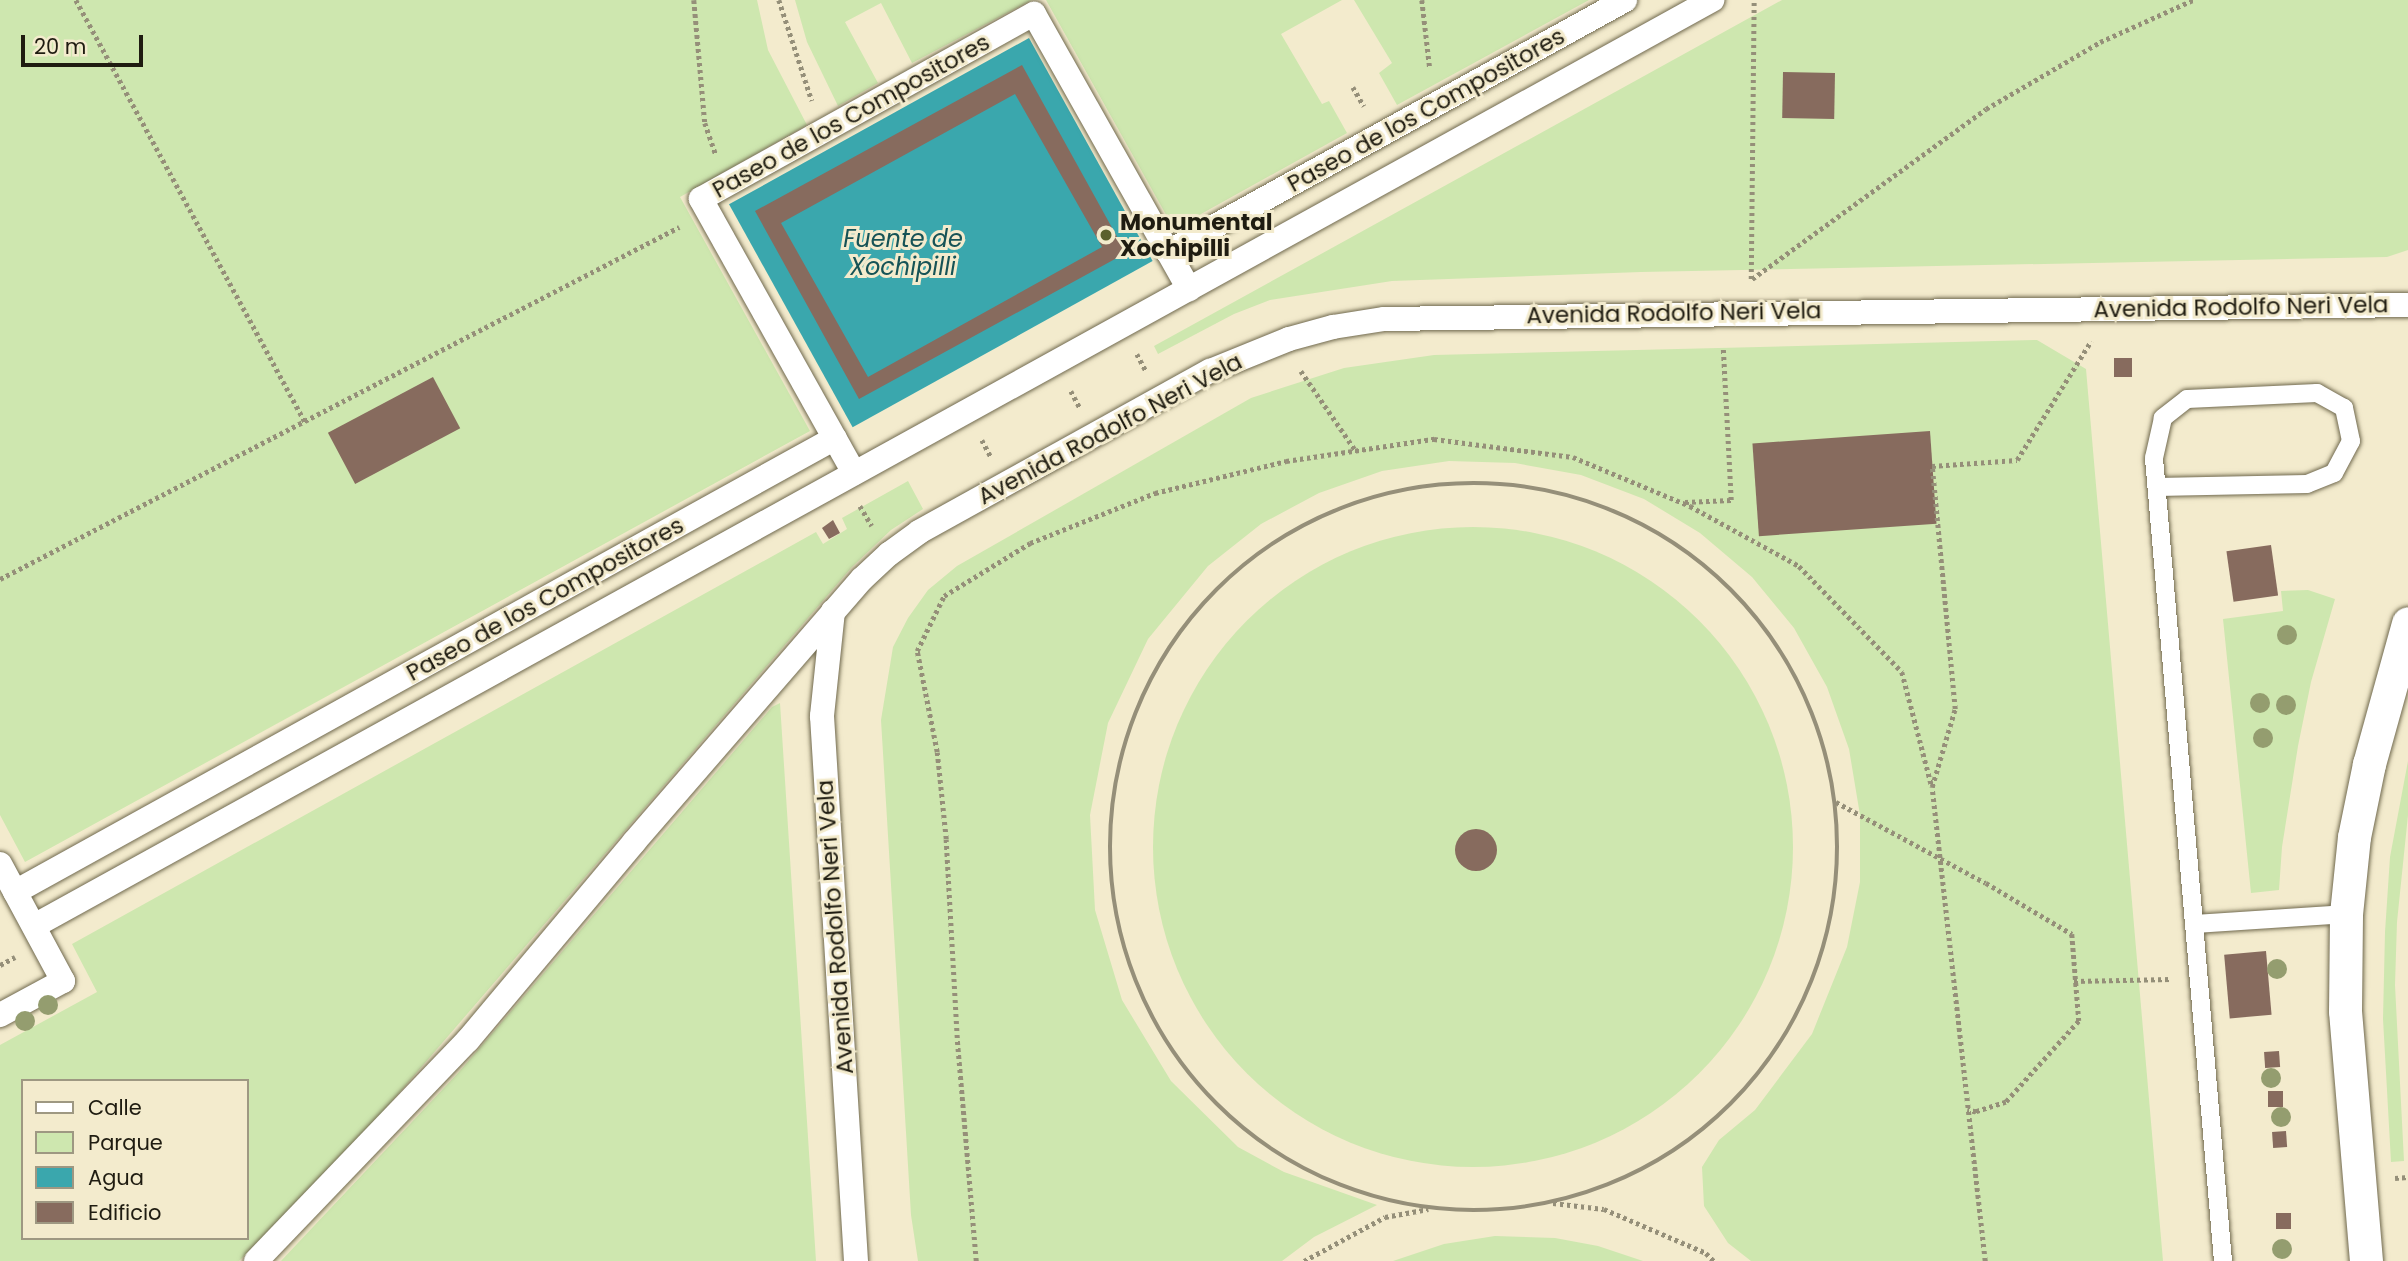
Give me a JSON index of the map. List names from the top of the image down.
{
  "streets": {
    "street": ["Paseo de los Compositores", "Avenida Rodolfo Neri Vela"]
  },
  "water": ["Fuente de Xochipilli"],
  "places": ["Monumental Xochipilli"],
  "legend": [
    "Calle",
    "Parque",
    "Agua",
    "Edificio"
  ],
  "scale_bar": "20 m"
}
